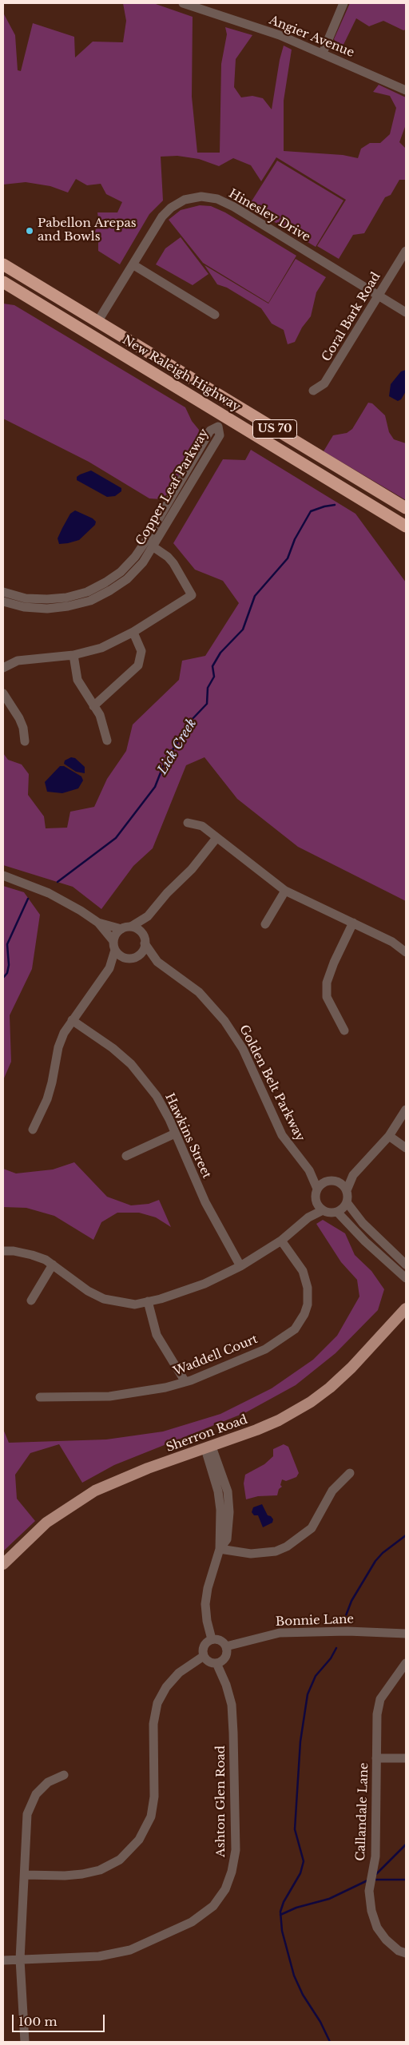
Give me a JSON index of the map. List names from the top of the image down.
{
  "streets": {
    "highway": ["New Raleigh Highway", "US 70"],
    "main road": ["Sherron Road"],
    "street": [
      "Angier Avenue",
      "Hinesley Drive",
      "Coral Bark Road",
      "Copper Leaf Parkway",
      "Golden Belt Parkway",
      "Hawkins Street",
      "Waddell Court",
      "Bonnie Lane",
      "Ashton Glen Road",
      "Callandale Lane"
    ]
  },
  "crossings": [
    ["Hinesley Drive", "Coral Bark Road"],
    ["Hinesley Drive", "New Raleigh Highway"],
    ["New Raleigh Highway", "Copper Leaf Parkway"],
    ["Bonnie Lane", "Ashton Glen Road"]
  ],
  "water": ["Lick Creek"],
  "places": ["Pabellon Arepas and Bowls"],
  "scale_bar": "100 m"
}
